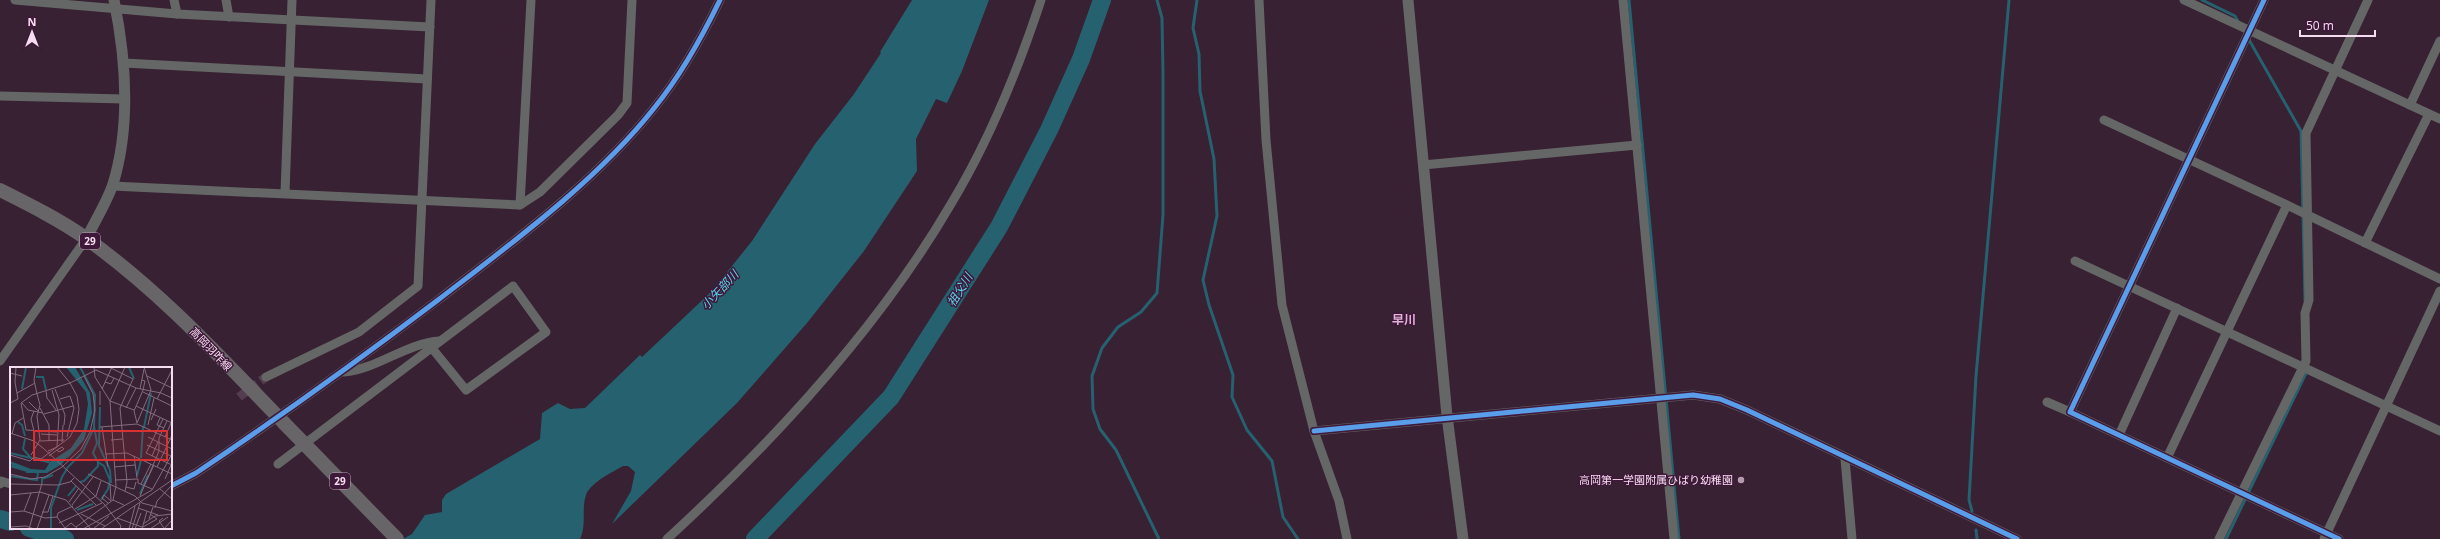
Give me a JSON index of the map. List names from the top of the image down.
{
  "streets": {
    "main road": ["29", "高岡羽咋線"]
  },
  "districts": ["早川"],
  "water": ["小矢部川", "祖父川"],
  "places": ["高岡第一学園附属ひばり幼稚園"],
  "scale_bar": "50 m",
  "north": "top"
}
